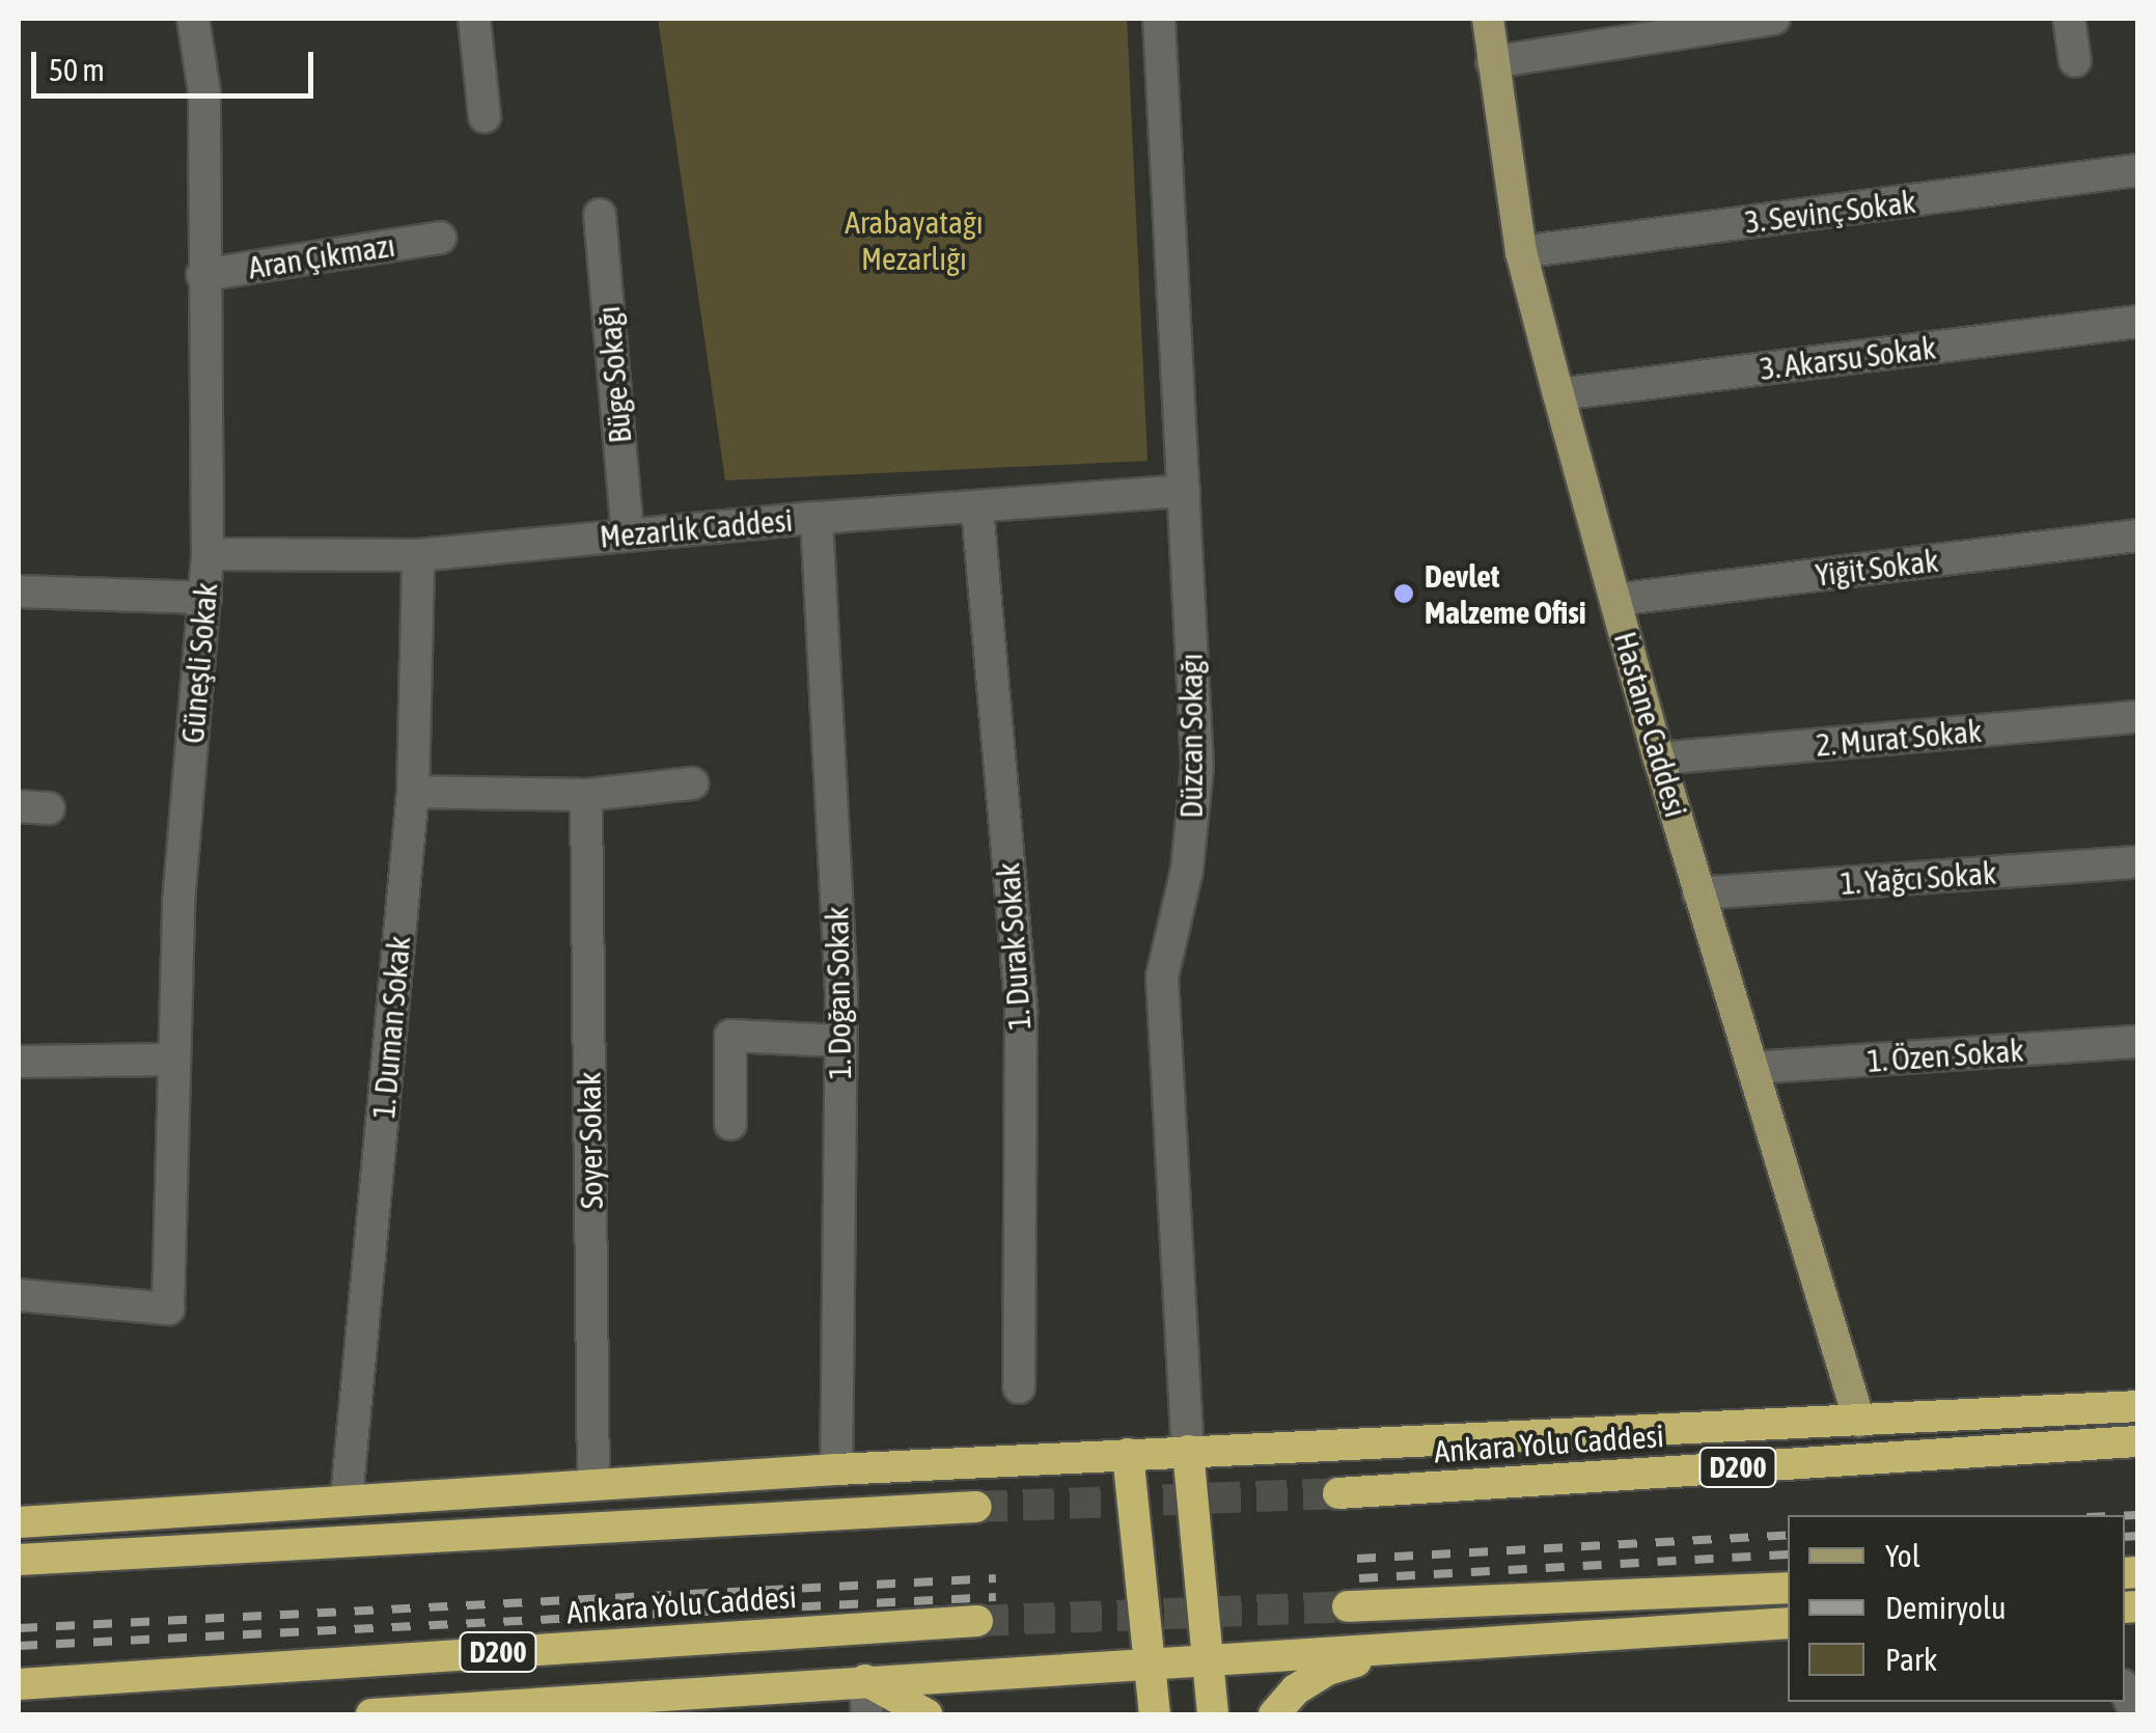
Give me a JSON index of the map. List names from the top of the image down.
{
  "streets": {
    "highway": ["Ankara Yolu Caddesi", "D200"],
    "main road": ["Hastane Caddesi"],
    "street": [
      "3. Sevinç Sokak",
      "Aran Çıkmazı",
      "3. Akarsu Sokak",
      "Büge Sokağı",
      "Mezarlık Caddesi",
      "Yiğit Sokak",
      "Güneşli Sokak",
      "Düzcan Sokağı",
      "2. Murat Sokak",
      "1. Yağcı Sokak",
      "1. Durak Sokak",
      "1. Doğan Sokak",
      "1. Duman Sokak",
      "1. Özen Sokak",
      "Soyer Sokak"
    ]
  },
  "crossings": [
    ["3. Sevinç Sokak", "Hastane Caddesi"],
    ["Aran Çıkmazı", "Güneşli Sokak"],
    ["3. Akarsu Sokak", "Hastane Caddesi"],
    ["Büge Sokağı", "Mezarlık Caddesi"],
    ["Mezarlık Caddesi", "Güneşli Sokak"],
    ["Mezarlık Caddesi", "Düzcan Sokağı"],
    ["Mezarlık Caddesi", "1. Durak Sokak"],
    ["Mezarlık Caddesi", "1. Doğan Sokak"],
    ["Mezarlık Caddesi", "1. Duman Sokak"],
    ["Yiğit Sokak", "Hastane Caddesi"],
    ["Hastane Caddesi", "2. Murat Sokak"],
    ["Hastane Caddesi", "1. Yağcı Sokak"],
    ["Hastane Caddesi", "1. Özen Sokak"]
  ],
  "parks": ["Arabayatağı Mezarlığı"],
  "places": ["Devlet Malzeme Ofisi"],
  "legend": ["Yol", "Demiryolu", "Park"],
  "scale_bar": "50 m"
}
